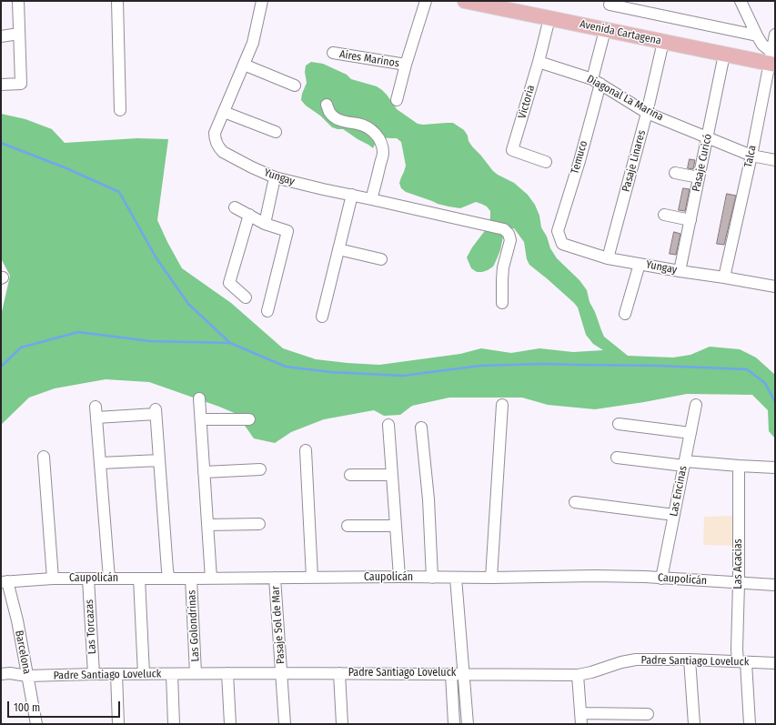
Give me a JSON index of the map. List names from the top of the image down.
{
  "streets": {
    "main road": ["Avenida Cartagena"],
    "street": [
      "Aires Marinos",
      "Diagonal La Marina",
      "Victoria",
      "Talca",
      "Temuco",
      "Pasaje Linares",
      "Pasaje Curicó",
      "Yungay",
      "Las Encinas",
      "Las Acacias",
      "Caupolicán",
      "Pasaje Sol de Mar",
      "Las Golondrinas",
      "Las Torcazas",
      "Barcelona",
      "Padre Santiago Loveluck"
    ]
  },
  "crossings": [
    ["Avenida Cartagena", "Victoria"],
    ["Avenida Cartagena", "Talca"],
    ["Avenida Cartagena", "Temuco"],
    ["Avenida Cartagena", "Pasaje Linares"],
    ["Avenida Cartagena", "Pasaje Curicó"],
    ["Diagonal La Marina", "Victoria"],
    ["Diagonal La Marina", "Talca"],
    ["Diagonal La Marina", "Temuco"],
    ["Diagonal La Marina", "Pasaje Linares"],
    ["Diagonal La Marina", "Pasaje Curicó"],
    ["Talca", "Yungay"],
    ["Temuco", "Yungay"],
    ["Pasaje Linares", "Yungay"],
    ["Pasaje Curicó", "Yungay"],
    ["Las Encinas", "Caupolicán"],
    ["Las Acacias", "Caupolicán"],
    ["Las Acacias", "Padre Santiago Loveluck"],
    ["Caupolicán", "Pasaje Sol de Mar"],
    ["Caupolicán", "Las Golondrinas"],
    ["Caupolicán", "Las Torcazas"],
    ["Caupolicán", "Barcelona"],
    ["Pasaje Sol de Mar", "Padre Santiago Loveluck"],
    ["Las Golondrinas", "Padre Santiago Loveluck"],
    ["Las Torcazas", "Padre Santiago Loveluck"],
    ["Barcelona", "Padre Santiago Loveluck"]
  ],
  "scale_bar": "100 m"
}
